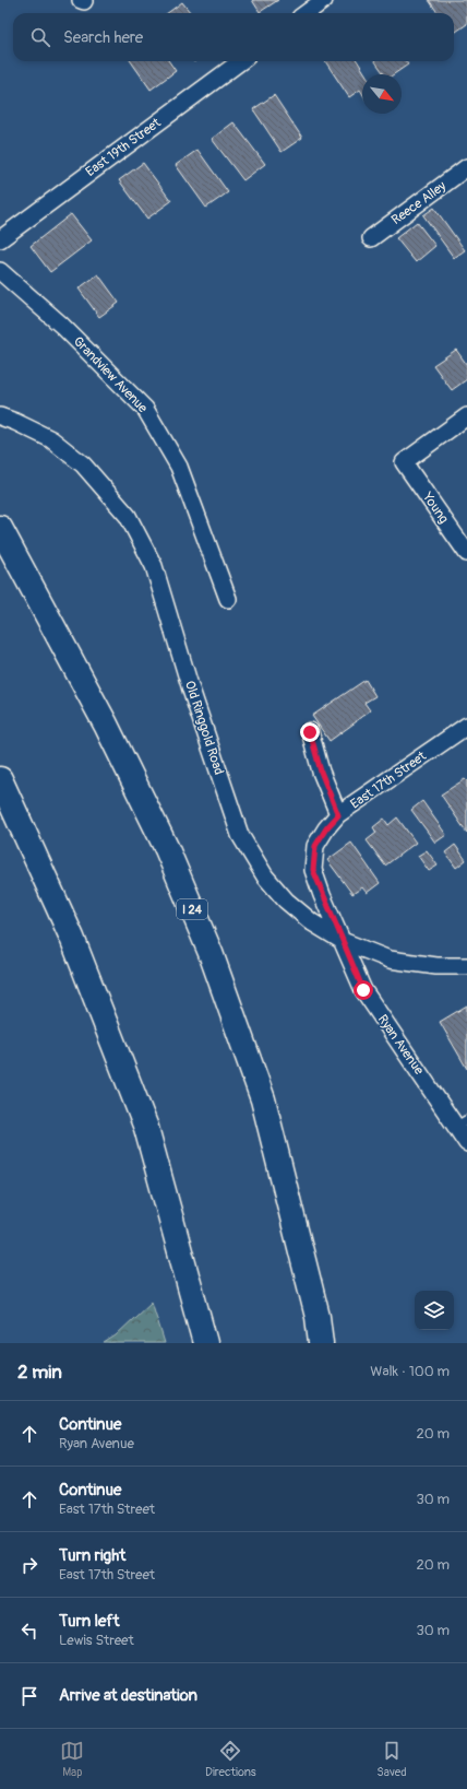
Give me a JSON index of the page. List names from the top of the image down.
{
  "streets": {
    "highway": ["I 24"],
    "street": [
      "East 19th Street",
      "Reece Alley",
      "Grandview Avenue",
      "Young",
      "Old Ringgold Road",
      "East 17th Street",
      "Ryan Avenue"
    ]
  },
  "crossings": [
    ["Old Ringgold Road", "East 17th Street"],
    ["Old Ringgold Road", "Ryan Avenue"],
    ["East 17th Street", "Ryan Avenue"]
  ],
  "north": "bottom right",
  "page": {
    "search": "Search here",
    "heading": ["2 min", "Walk · 100 m"],
    "list": [
      ["Continue", "Ryan Avenue", "20 m"],
      ["Continue", "East 17th Street", "30 m"],
      ["Turn right", "East 17th Street", "20 m"],
      ["Turn left", "Lewis Street", "30 m"],
      "Arrive at destination"
    ],
    "nav": ["Map", "Directions", "Saved"]
  }
}
